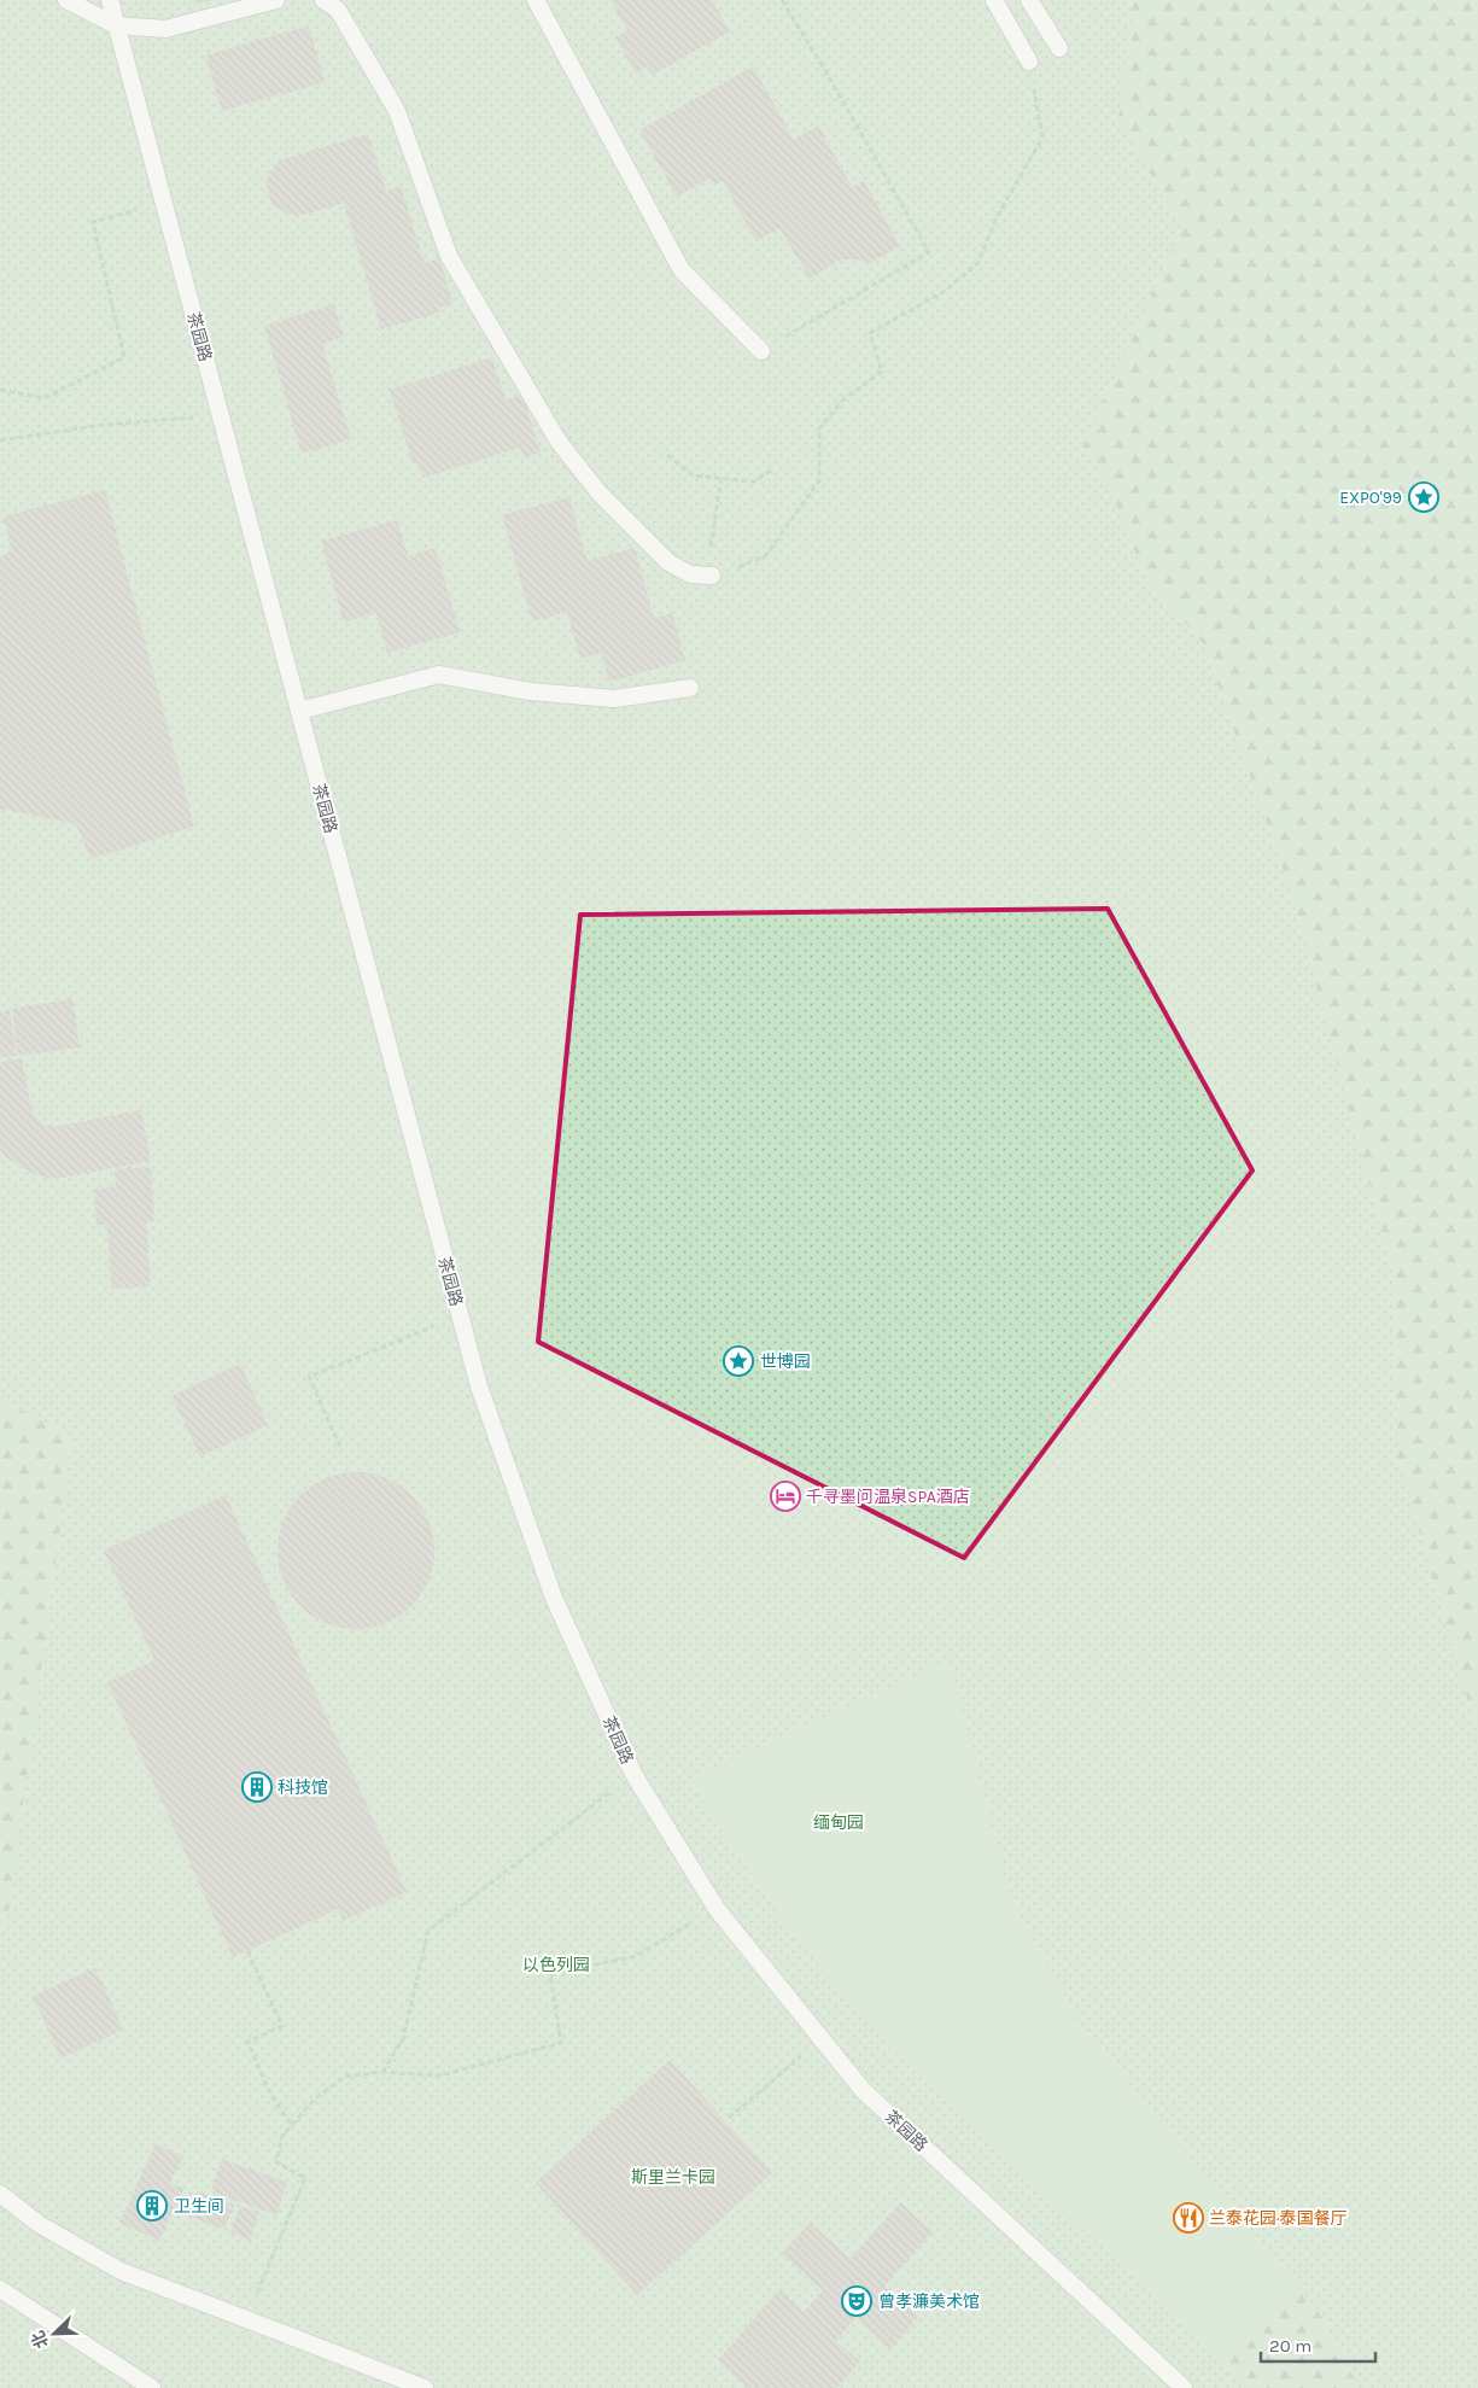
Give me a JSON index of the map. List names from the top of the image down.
{
  "streets": {
    "lane": ["茶园路"]
  },
  "parks": ["缅甸园", "以色列园", "斯里兰卡园"],
  "places": {
    "place": ["EXPO'99", "世博园"],
    "hotel": ["千寻墨问温泉SPA酒店"],
    "building": ["科技馆", "卫生间"],
    "restaurant": ["兰泰花园·泰国餐厅"],
    "theatre": ["曾孝濂美术馆"]
  },
  "scale_bar": "20 m",
  "north": "bottom left"
}
